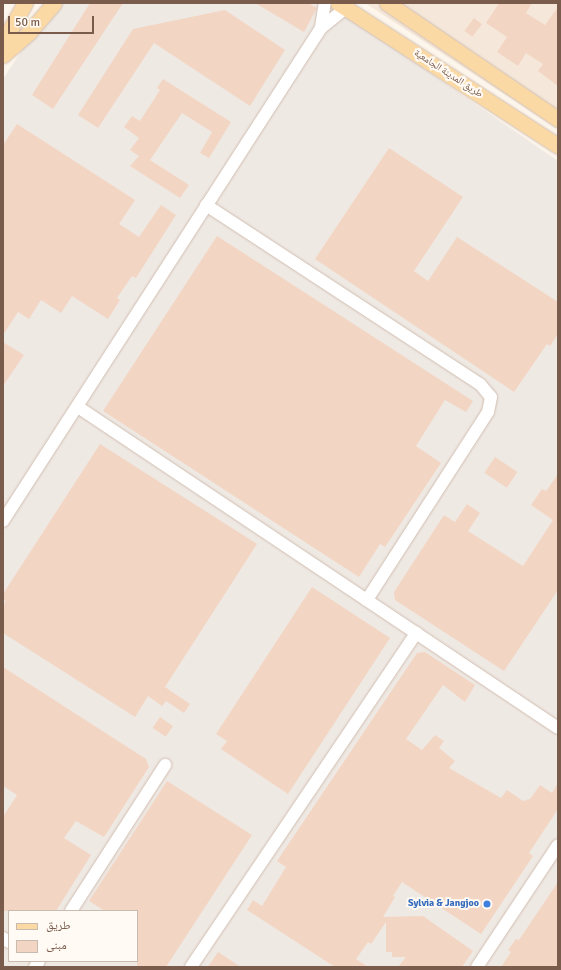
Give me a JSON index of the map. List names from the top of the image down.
{
  "streets": {
    "main road": ["طريق المدينة الجامعية"]
  },
  "places": ["Sylvia & Jangjoo"],
  "legend": ["طريق", "مبنى"],
  "scale_bar": "50 m"
}
